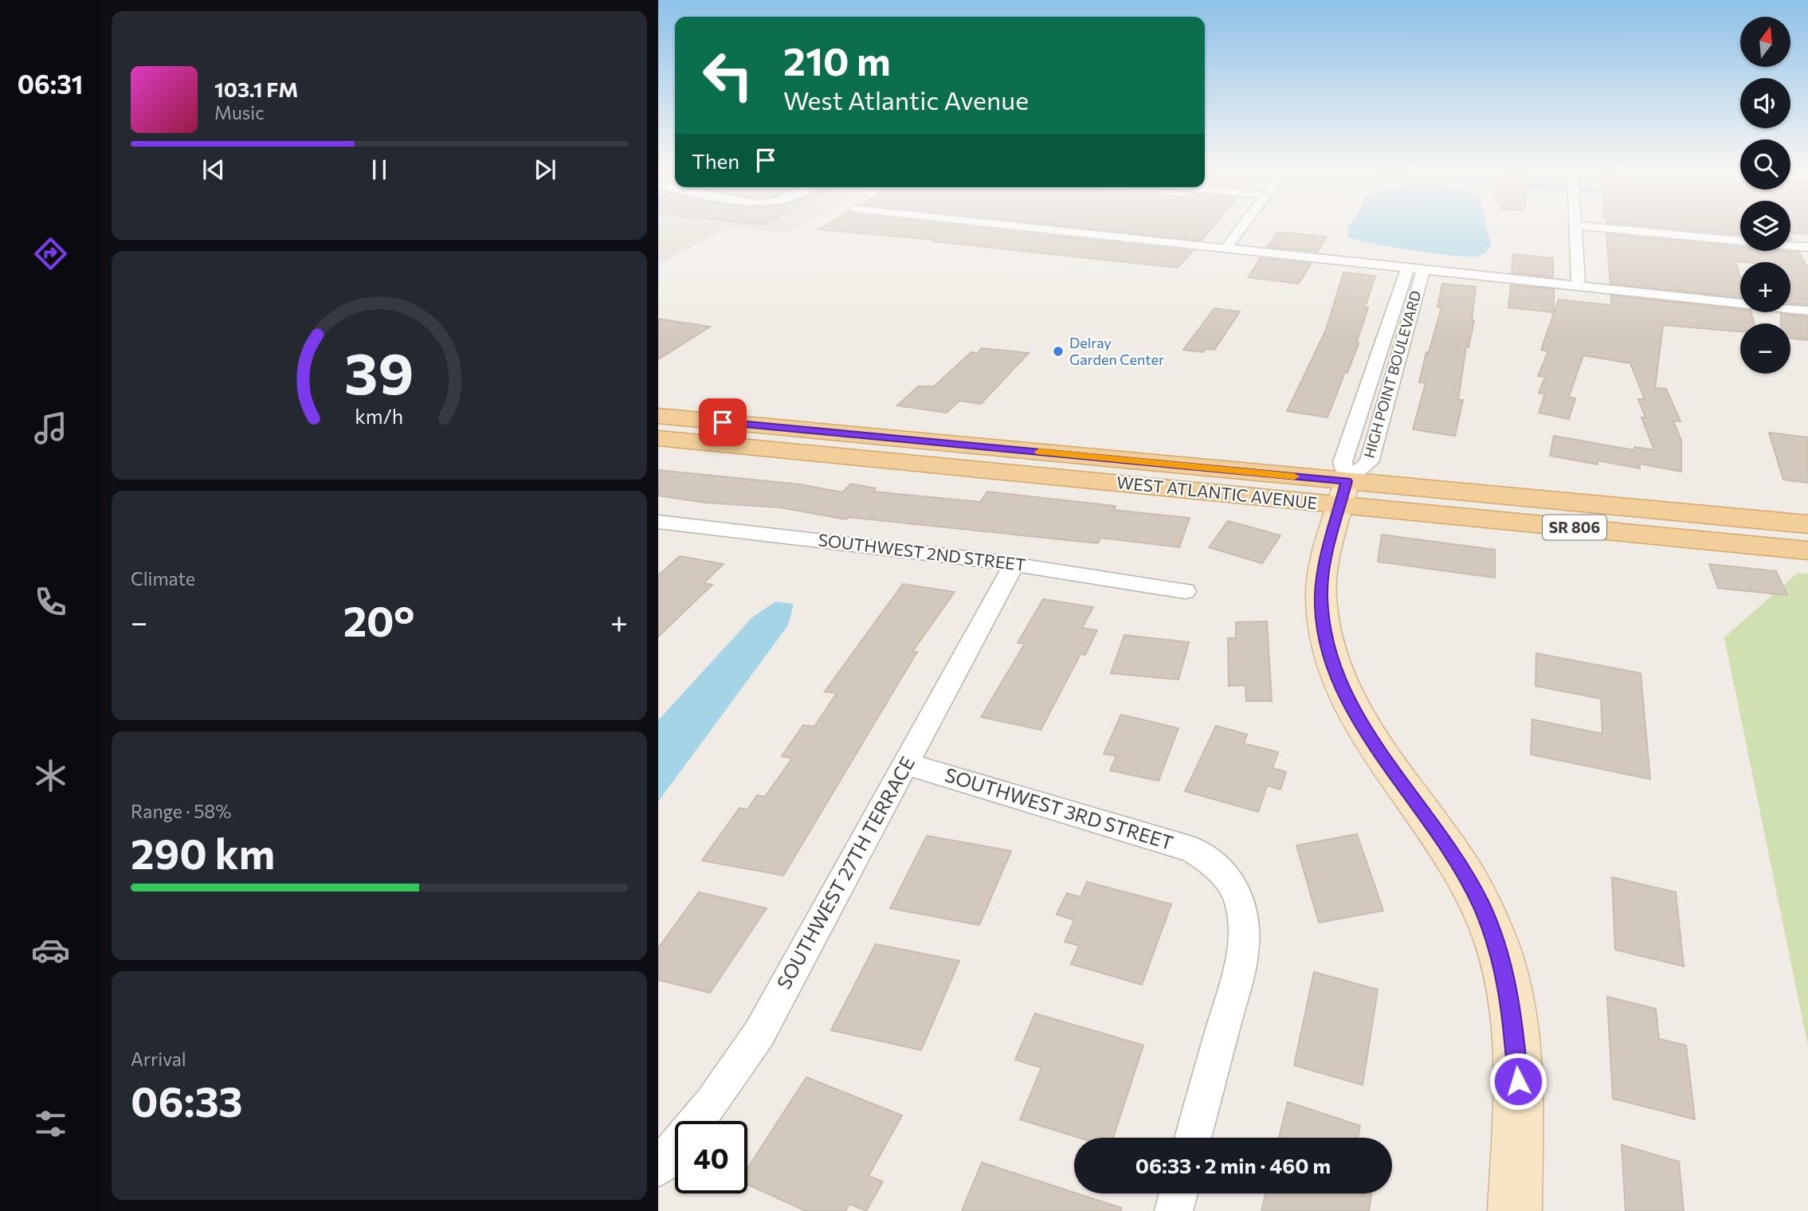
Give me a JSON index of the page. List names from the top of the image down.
{
  "streets": {
    "main road": ["WEST ATLANTIC AVENUE", "SR 806"],
    "street": [
      "HIGH POINT BOULEVARD",
      "SOUTHWEST 2ND STREET",
      "SOUTHWEST 3RD STREET",
      "SOUTHWEST 27TH TERRACE"
    ]
  },
  "crossings": [
    ["HIGH POINT BOULEVARD", "WEST ATLANTIC AVENUE"],
    ["SOUTHWEST 2ND STREET", "SOUTHWEST 27TH TERRACE"],
    ["SOUTHWEST 3RD STREET", "SOUTHWEST 27TH TERRACE"]
  ],
  "places": ["Delray Garden Center"],
  "north": "top",
  "page": {
    "tabs": "06:31",
    "map_buttons": ["+", "−"],
    "turn": ["210 m", "West Atlantic Avenue"],
    "song": ["103.1 FM", "Music"],
    "then": "Then",
    "tile": [
      "Climate",
      ["Range · 58%", "290 km"],
      ["Arrival", "06:33"]
    ],
    "heat": ["−", "20°", "+"],
    "limit": "40",
    "trip": "06:33 · 2 min · 460 m",
    "gauge": ["39", "km/h"]
  }
}
